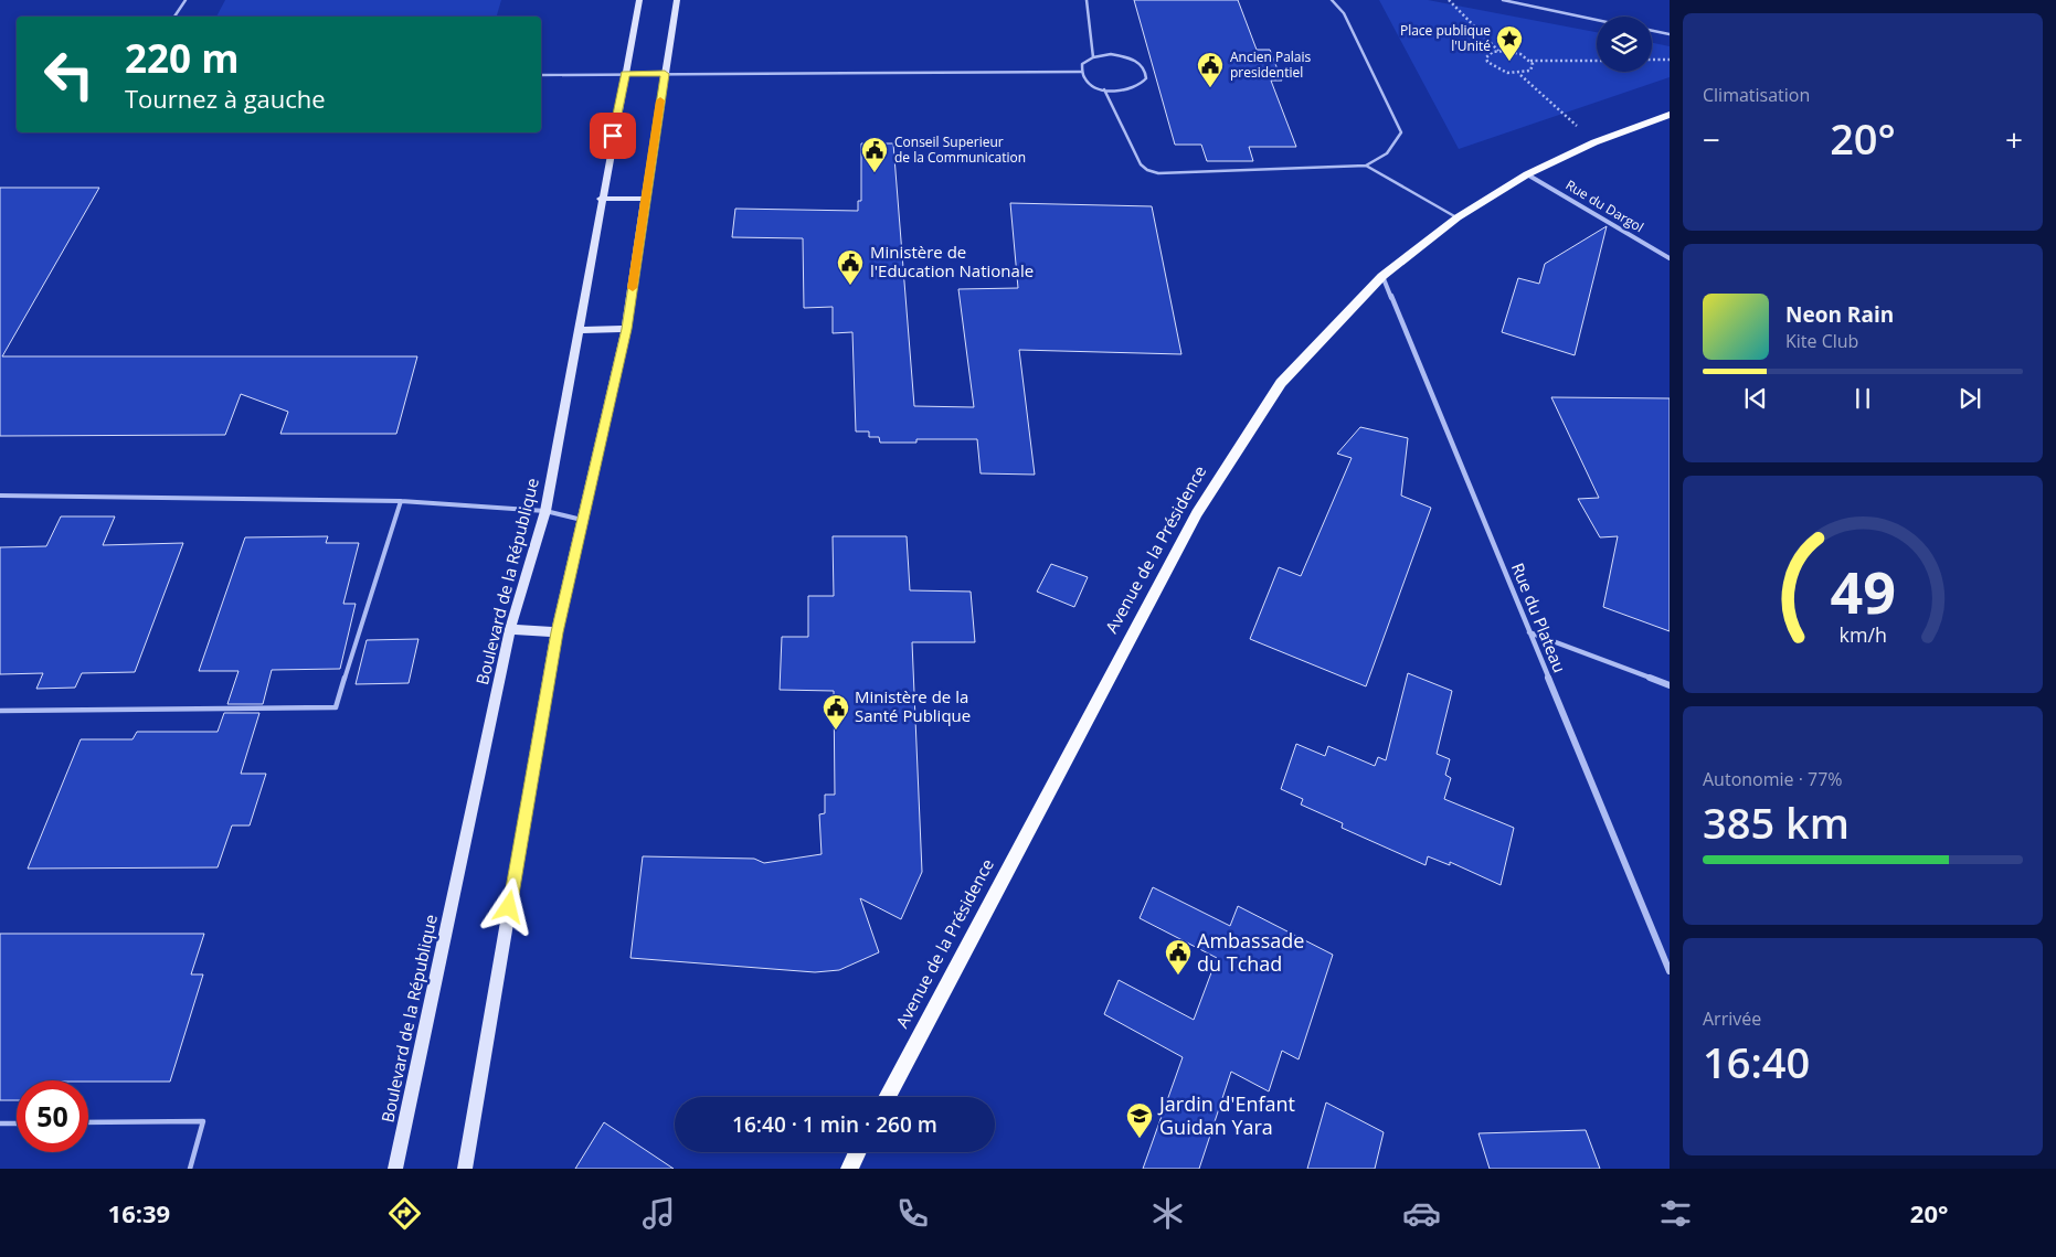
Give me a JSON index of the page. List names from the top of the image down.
{
  "streets": {
    "main road": ["Avenue de la Présidence", "Boulevard de la République"],
    "street": ["Rue du Dargol", "Rue du Plateau"]
  },
  "crossings": [
    ["Rue du Dargol", "Avenue de la Présidence"],
    ["Avenue de la Présidence", "Rue du Plateau"]
  ],
  "places": {
    "place": ["Place publique l'Unité"],
    "public building": [
      "Ancien Palais presidentiel",
      "Conseil Superieur de la Communication",
      "Ministère de l'Education Nationale",
      "Ministère de la Santé Publique",
      "Ambassade du Tchad"
    ],
    "school or university": ["Jardin d'Enfant Guidan Yara"]
  },
  "page": {
    "tile": [
      "Climatisation",
      ["Autonomie · 77%", "385 km"],
      ["Arrivée", "16:40"]
    ],
    "turn": ["220 m", "Tournez à gauche"],
    "heat": ["−", "20°", "+"],
    "song": ["Neon Rain", "Kite Club"],
    "limit": "50",
    "trip": "16:40 · 1 min · 260 m",
    "tabs": ["16:39", "20°"],
    "gauge": ["49", "km/h"]
  }
}
